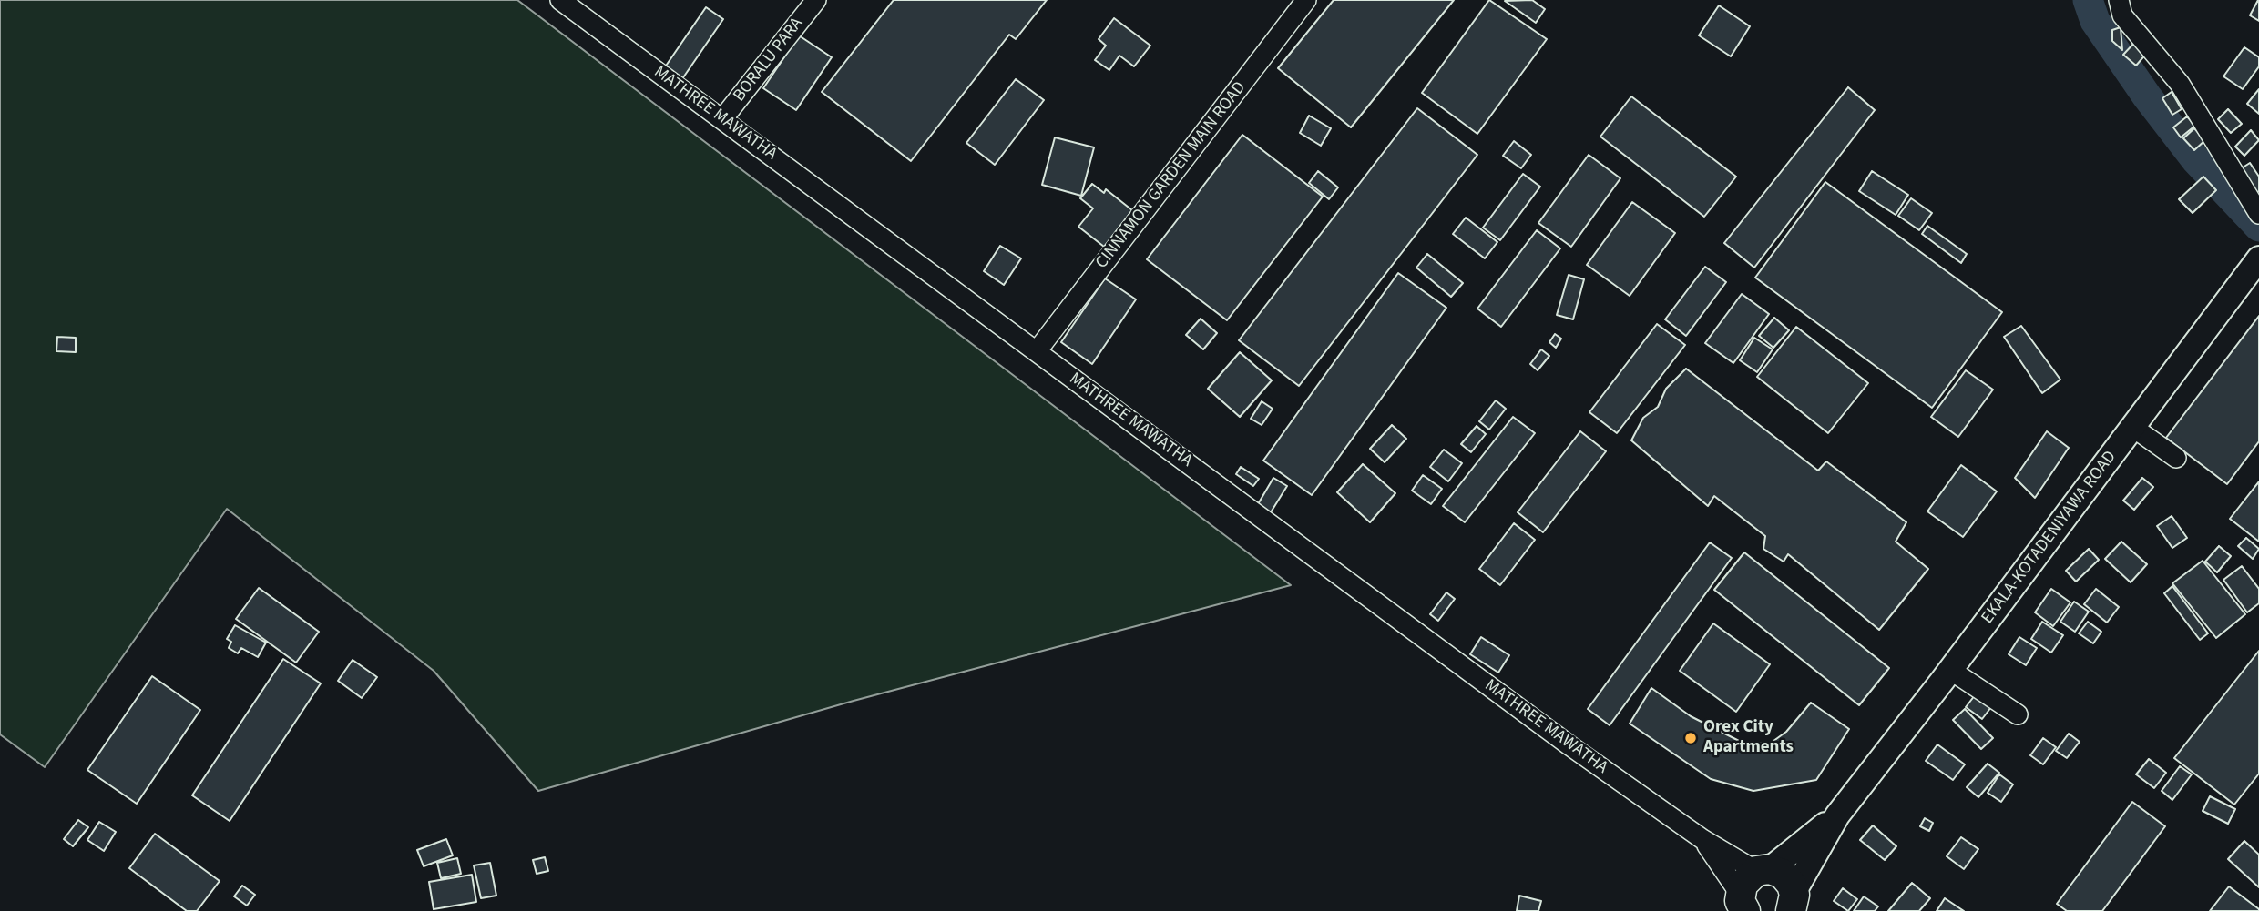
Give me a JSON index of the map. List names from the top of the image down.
{
  "streets": {
    "main road": ["EKALA-KOTADENIYAWA ROAD"],
    "street": ["BORALU PARA", "MATHREE MAWATHA", "CINNAMON GARDEN MAIN ROAD"]
  },
  "crossings": [
    ["BORALU PARA", "MATHREE MAWATHA"],
    ["MATHREE MAWATHA", "CINNAMON GARDEN MAIN ROAD"],
    ["MATHREE MAWATHA", "EKALA-KOTADENIYAWA ROAD"]
  ],
  "places": ["Orex City Apartments"]
}
